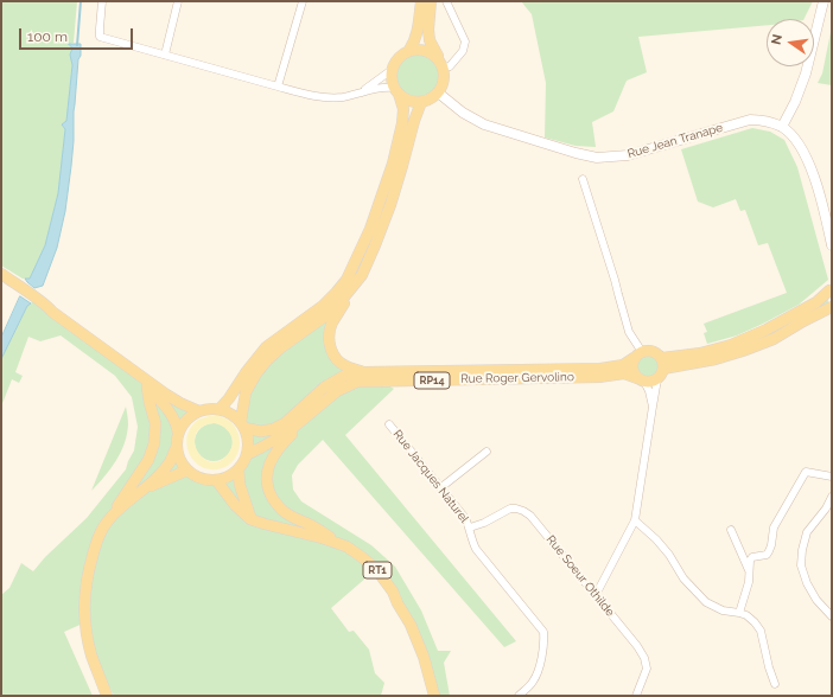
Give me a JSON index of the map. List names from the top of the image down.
{
  "streets": {
    "main road": [
      "Rue Jean Tranape",
      "Rue Roger Gervolino",
      "RP14",
      "RT1"
    ],
    "street": ["Rue Jacques Naturel", "Rue Soeur Othilde"]
  },
  "crossings": [
    ["Rue Roger Gervolino", "RT1"],
    ["Rue Jacques Naturel", "Rue Soeur Othilde"]
  ],
  "scale_bar": "100 m",
  "north": "left"
}
